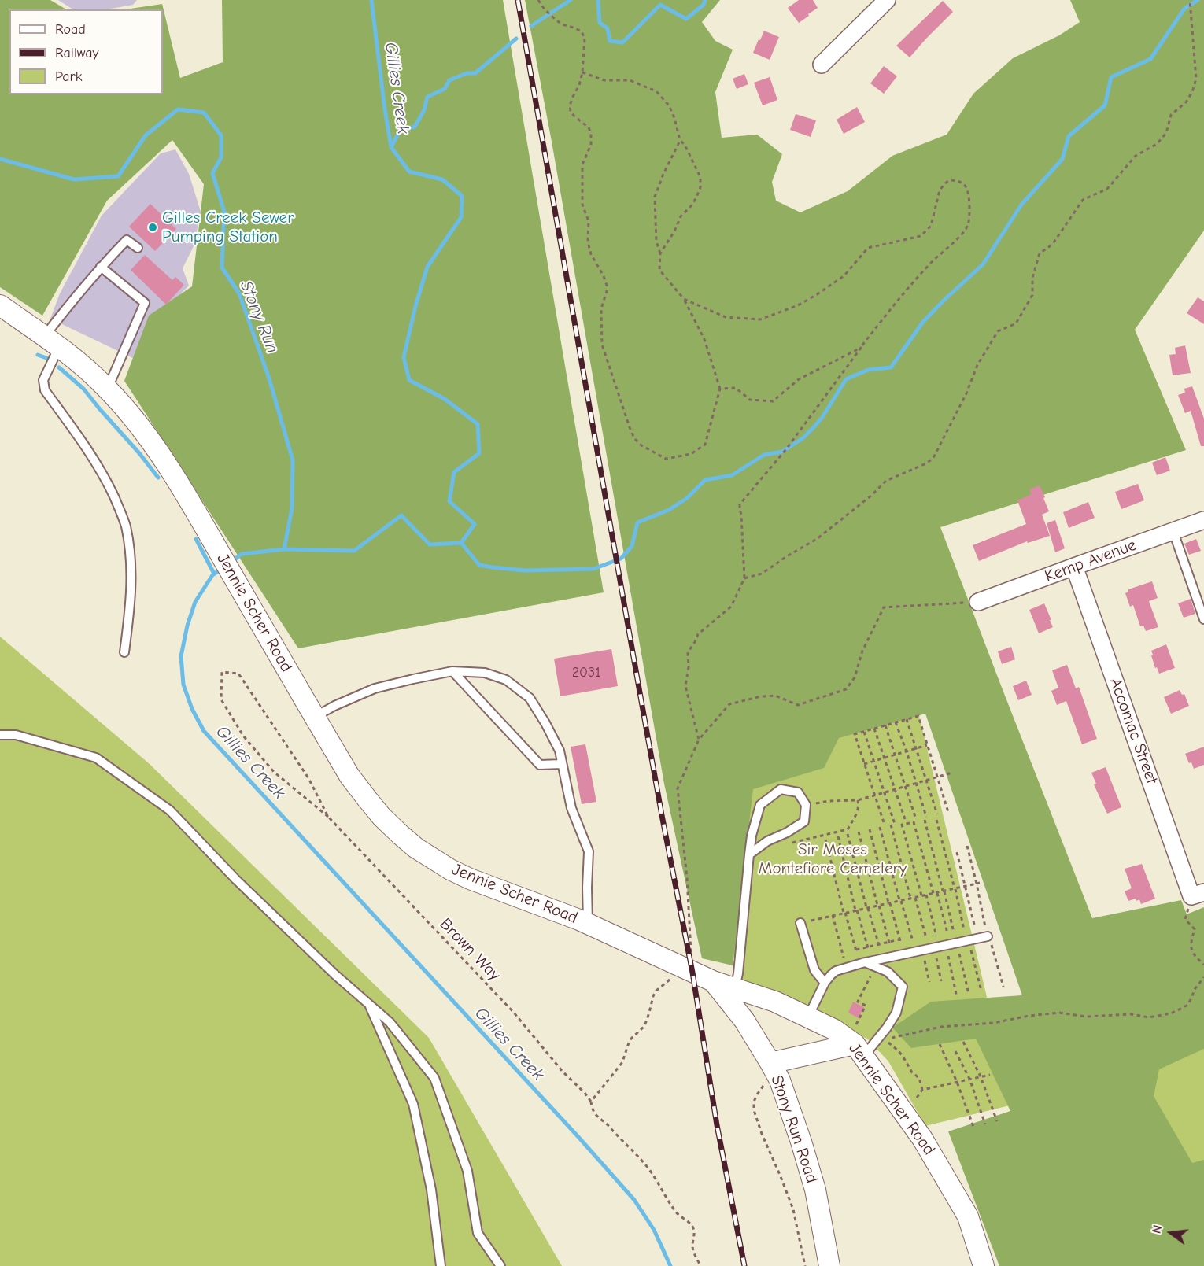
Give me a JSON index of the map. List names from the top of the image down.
{
  "streets": {
    "street": [
      "Kemp Avenue",
      "Jennie Scher Road",
      "Accomac Street",
      "Stony Run Road"
    ],
    "path": ["Brown Way"]
  },
  "crossings": [
    ["Kemp Avenue", "Accomac Street"],
    ["Jennie Scher Road", "Stony Run Road"]
  ],
  "water": ["Gillies Creek", "Stony Run"],
  "parks": ["Sir Moses Montefiore Cemetery"],
  "places": ["Gilles Creek Sewer Pumping Station"],
  "house_numbers": ["2031"],
  "legend": ["Road", "Railway", "Park"],
  "north": "left"
}
